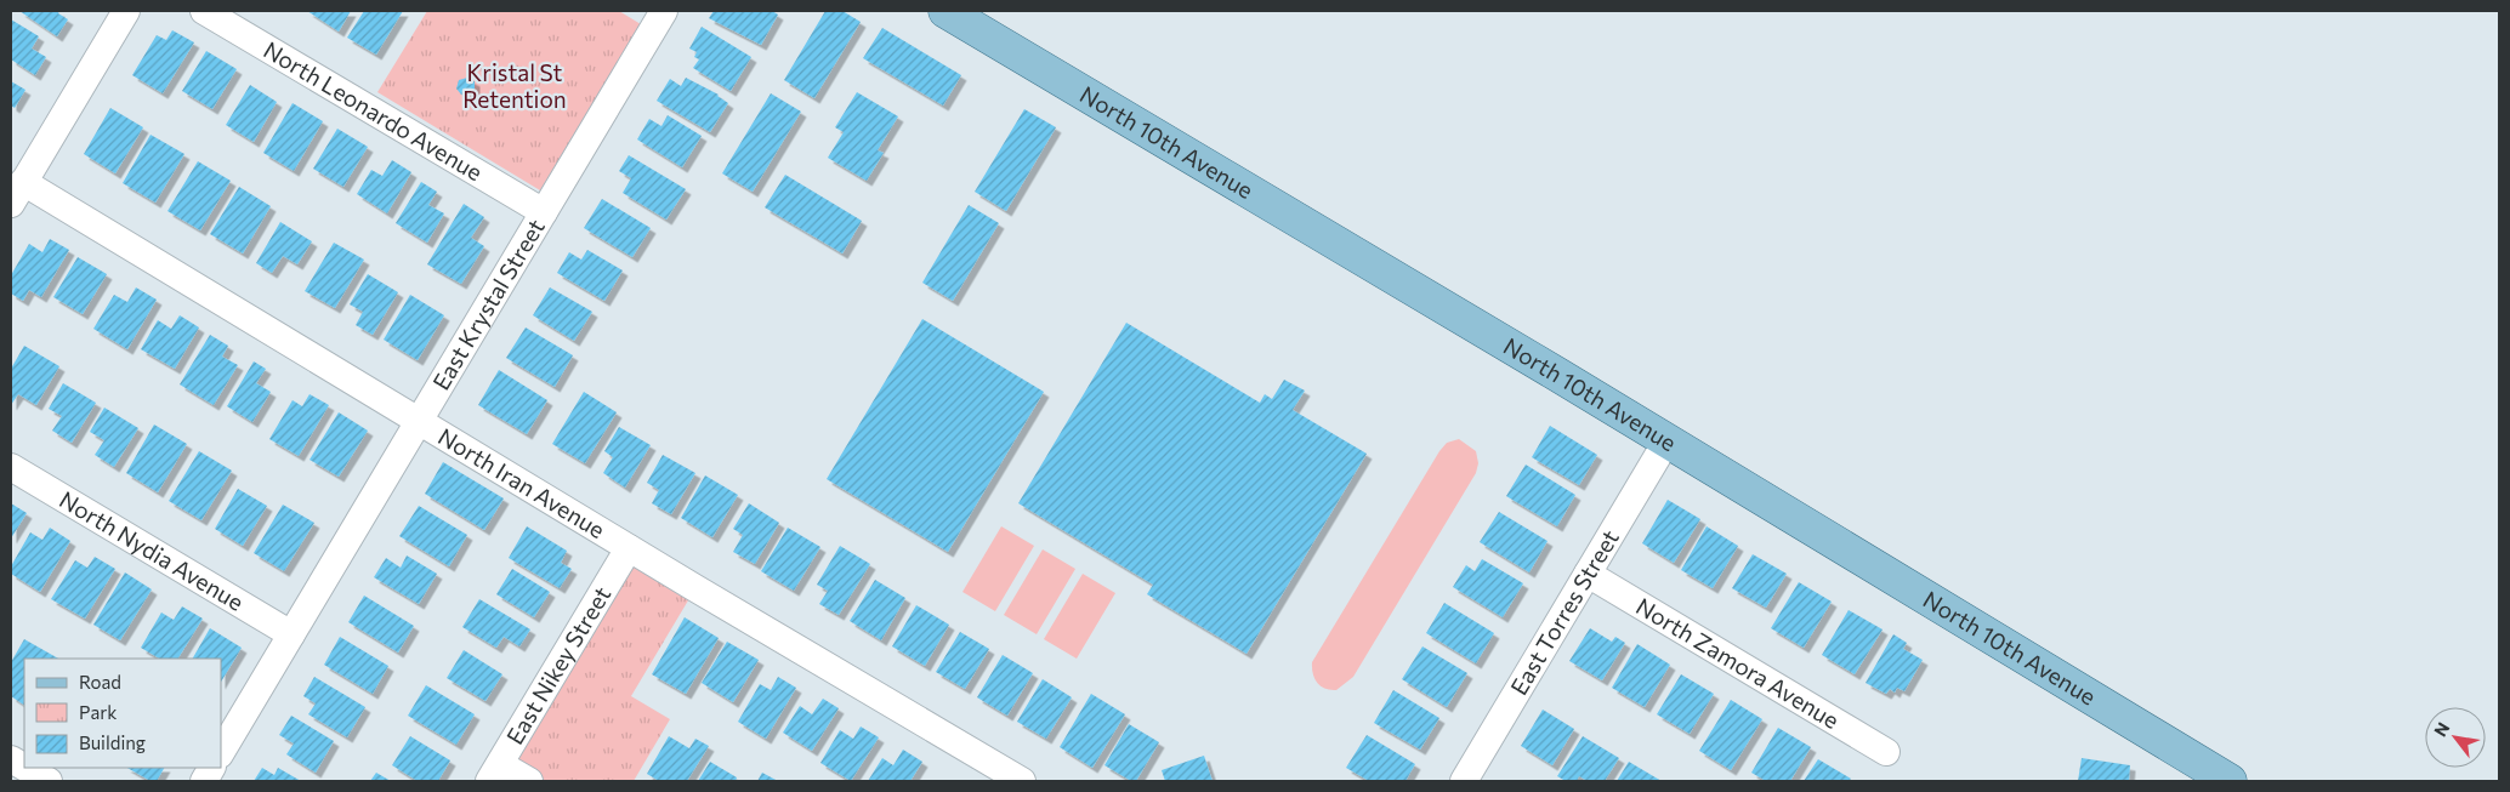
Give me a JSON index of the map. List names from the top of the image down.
{
  "streets": {
    "main road": ["North 10th Avenue"],
    "street": [
      "North Leonardo Avenue",
      "East Krystal Street",
      "North Iran Avenue",
      "North Nydia Avenue",
      "East Torres Street",
      "North Zamora Avenue",
      "East Nikey Street"
    ]
  },
  "crossings": [
    ["North Leonardo Avenue", "East Krystal Street"],
    ["North 10th Avenue", "East Torres Street"],
    ["East Krystal Street", "North Iran Avenue"],
    ["East Krystal Street", "North Nydia Avenue"],
    ["North Iran Avenue", "East Nikey Street"],
    ["East Torres Street", "North Zamora Avenue"]
  ],
  "parks": ["Kristal St Retention"],
  "legend": ["Road", "Park", "Building"],
  "north": "top left"
}
